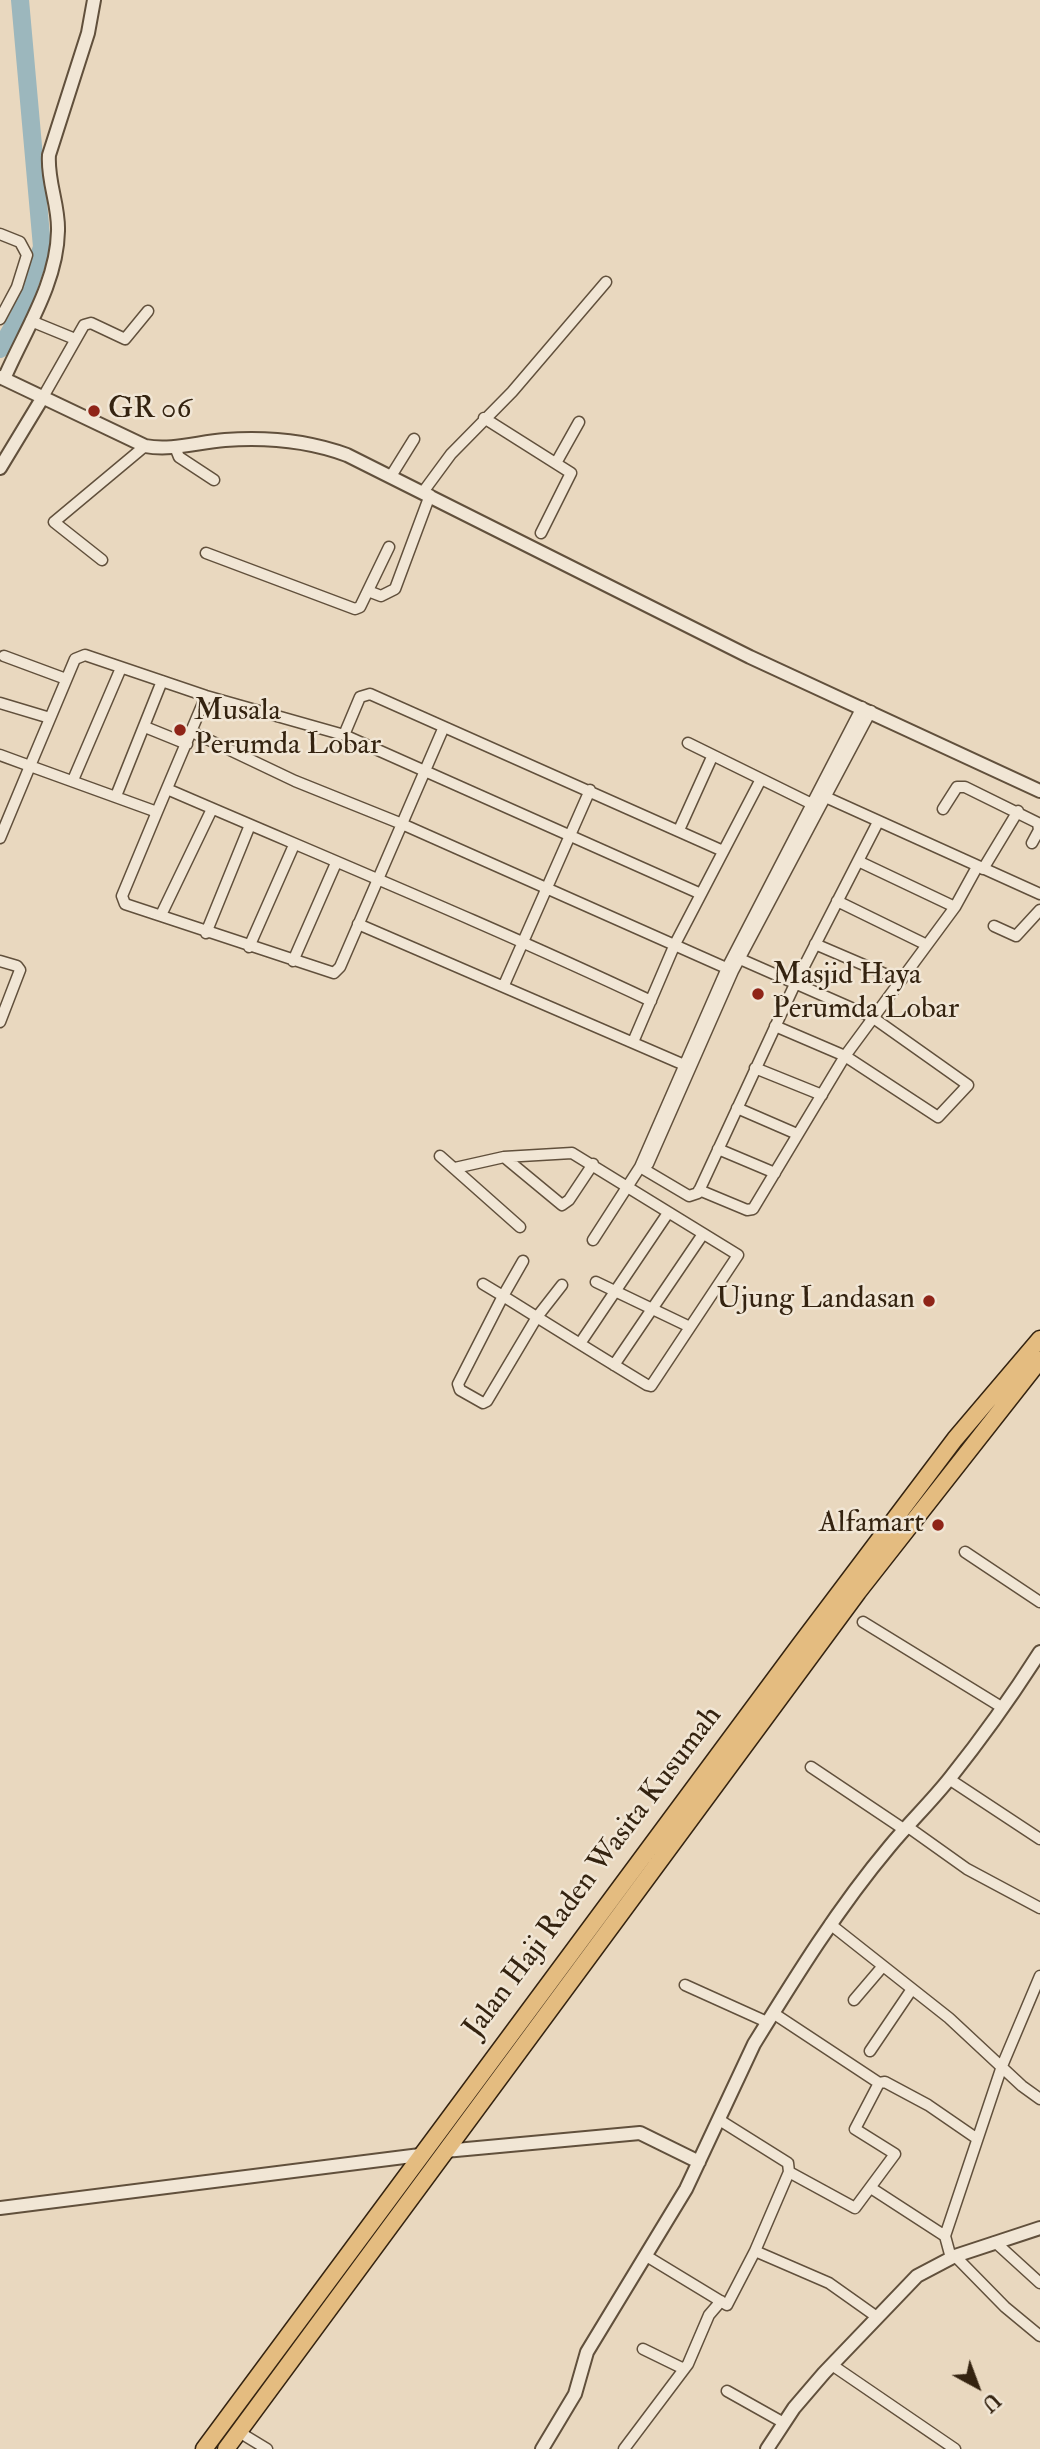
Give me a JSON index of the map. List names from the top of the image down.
{
  "streets": {
    "highway": ["Jalan Haji Raden Wasita Kusumah"]
  },
  "places": [
    "GR 06",
    "Musala Perumda Lobar",
    "Masjid Haya Perumda Lobar",
    "Ujung Landasan",
    "Alfamart"
  ],
  "north": "bottom right"
}
